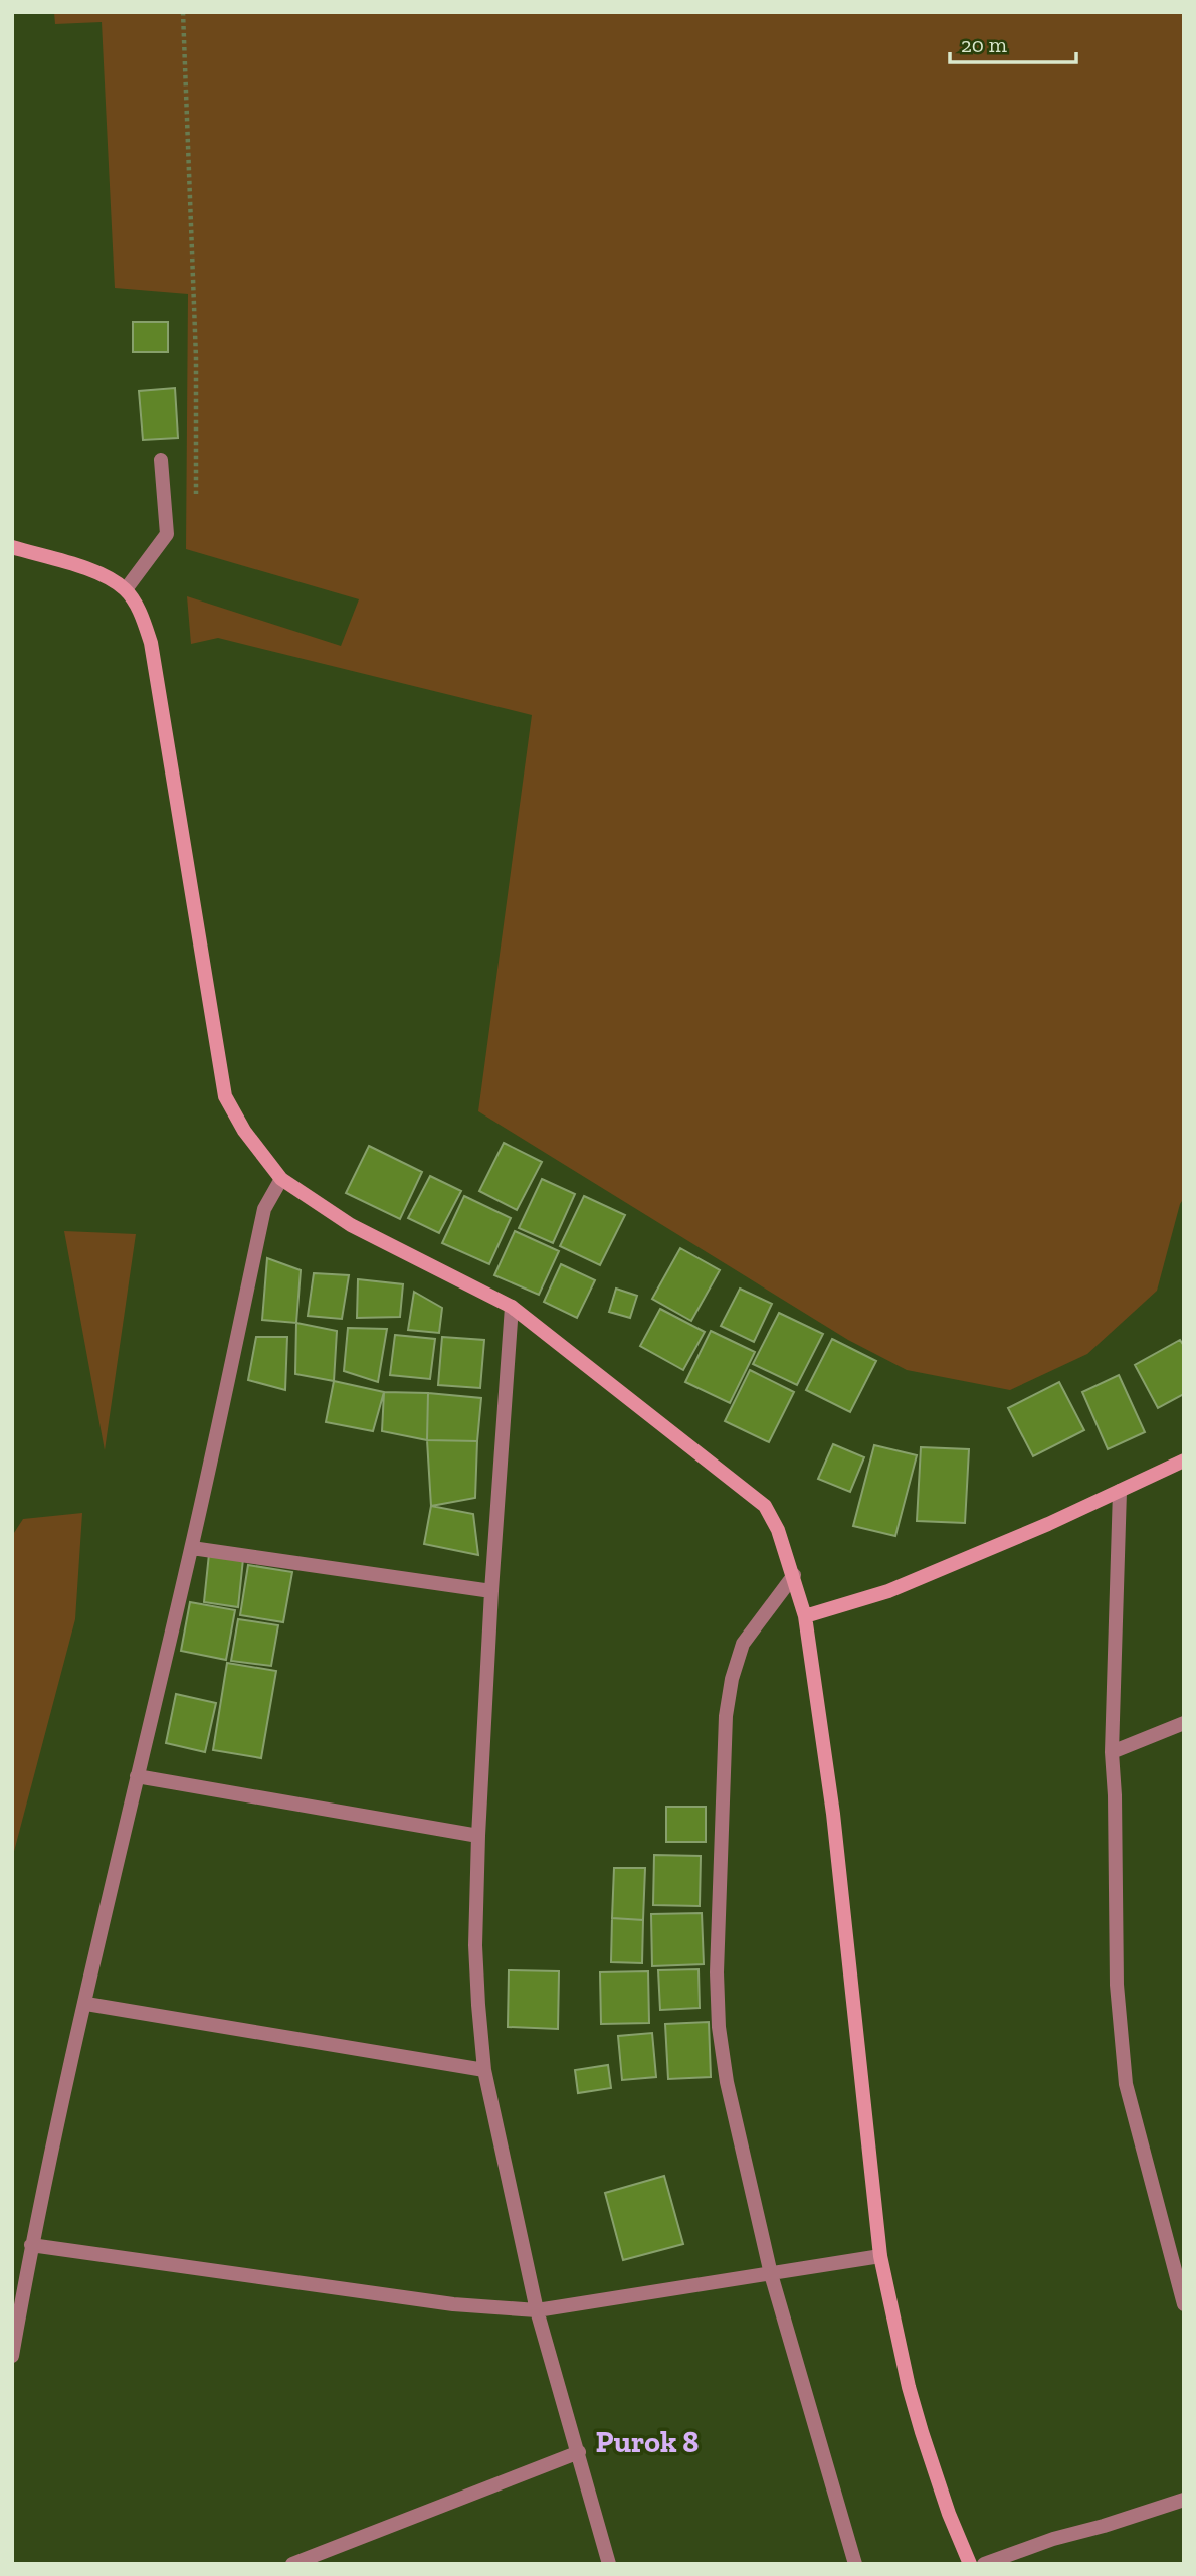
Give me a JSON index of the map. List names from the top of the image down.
{
  "districts": ["Purok 8"],
  "scale_bar": "20 m"
}
